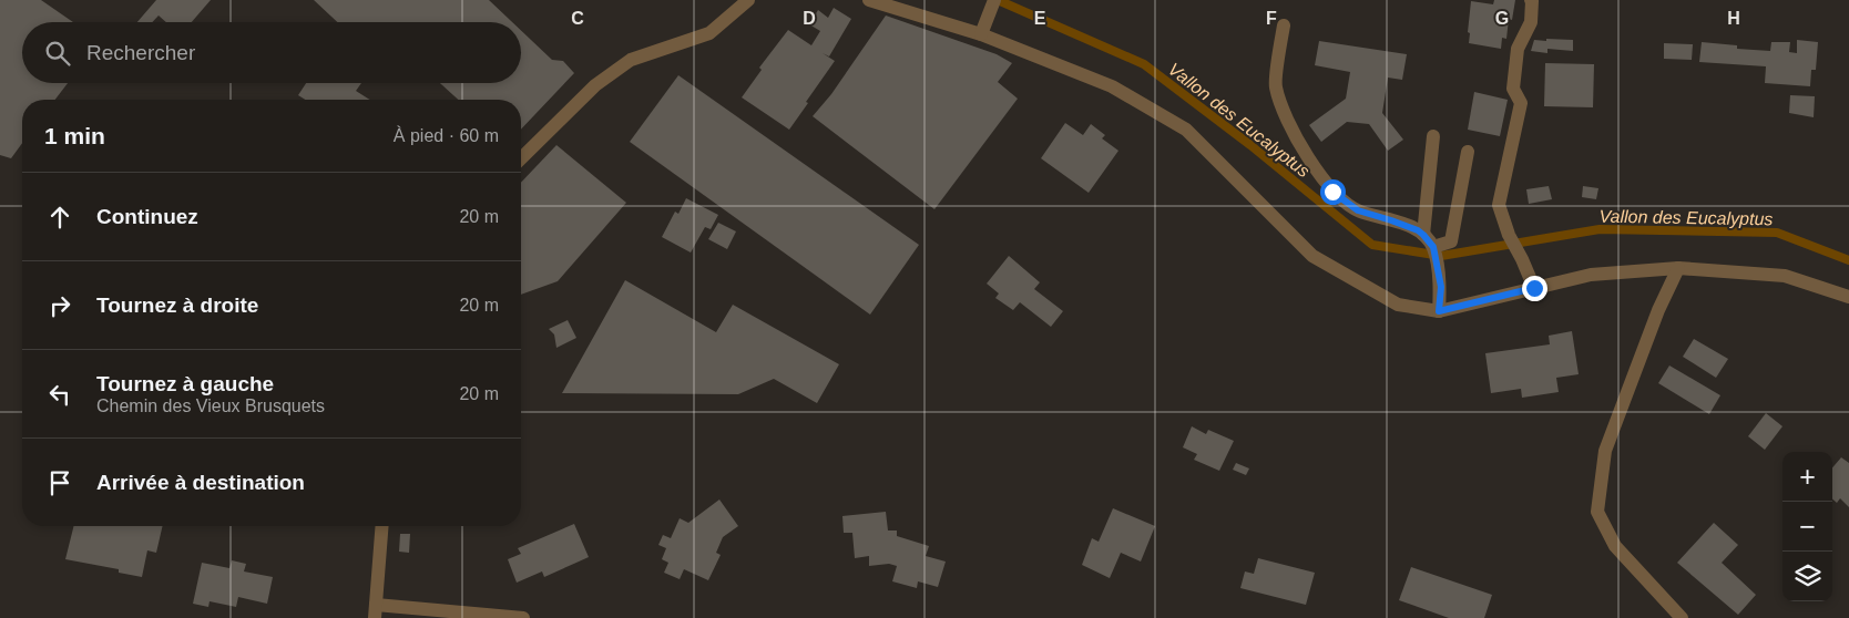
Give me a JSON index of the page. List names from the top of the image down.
{
  "water": ["Vallon des Eucalyptus"],
  "page": {
    "search": "Rechercher",
    "heading": ["1 min", "À pied · 60 m"],
    "list": [
      ["Continuez", "20 m"],
      ["Tournez à droite", "20 m"],
      ["Tournez à gauche", "Chemin des Vieux Brusquets", "20 m"],
      "Arrivée à destination"
    ],
    "map_buttons": ["+", "−"]
  },
  "grid": {
    "columns": [
      "C",
      "D",
      "E",
      "F",
      "G",
      "H"
    ]
  }
}
